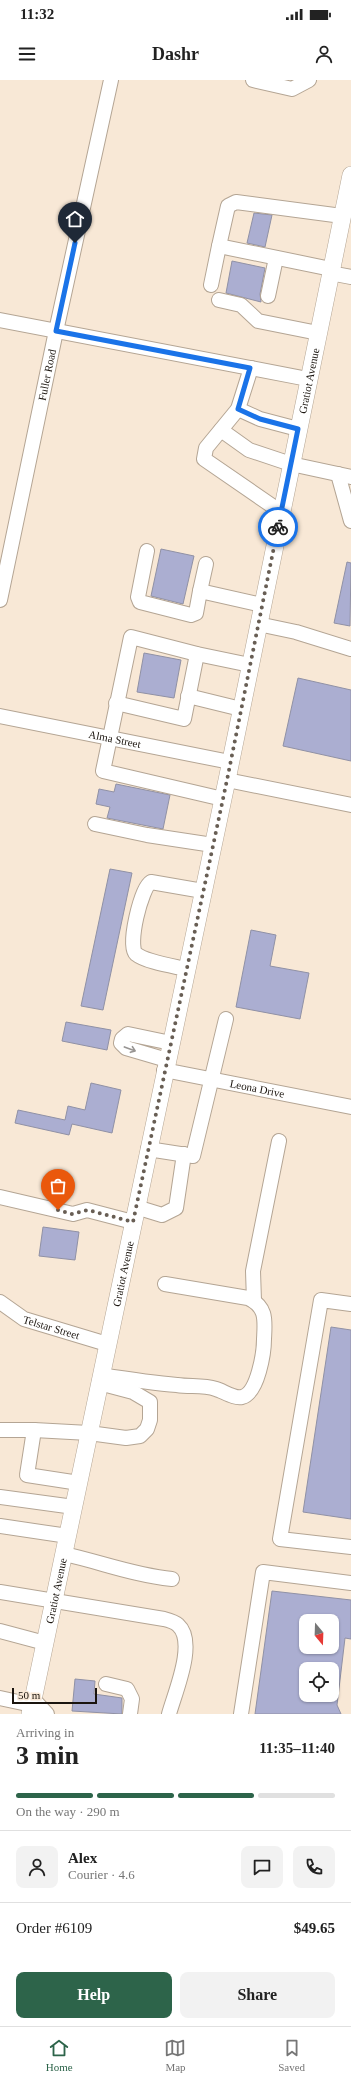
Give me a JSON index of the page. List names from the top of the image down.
{
  "streets": {
    "main road": ["Gratiot Avenue"],
    "street": [
      "Fuller Road",
      "Alma Street",
      "Leona Drive",
      "Telstar Street"
    ]
  },
  "crossings": [
    ["Gratiot Avenue", "Alma Street"],
    ["Gratiot Avenue", "Leona Drive"],
    ["Gratiot Avenue", "Telstar Street"]
  ],
  "scale_bar": "50 m",
  "north": "bottom",
  "page": {
    "status": "11:32",
    "header": "Dashr",
    "scale": "50 m",
    "heading": ["3 min", "Arriving in", "11:35–11:40"],
    "panel": [
      "Alex",
      "Courier · 4.6",
      "Order #6109",
      "$49.65"
    ],
    "bar": "On the way · 290 m",
    "buttons": ["Help", "Share"],
    "tabs": ["Home", "Map", "Saved"]
  }
}
